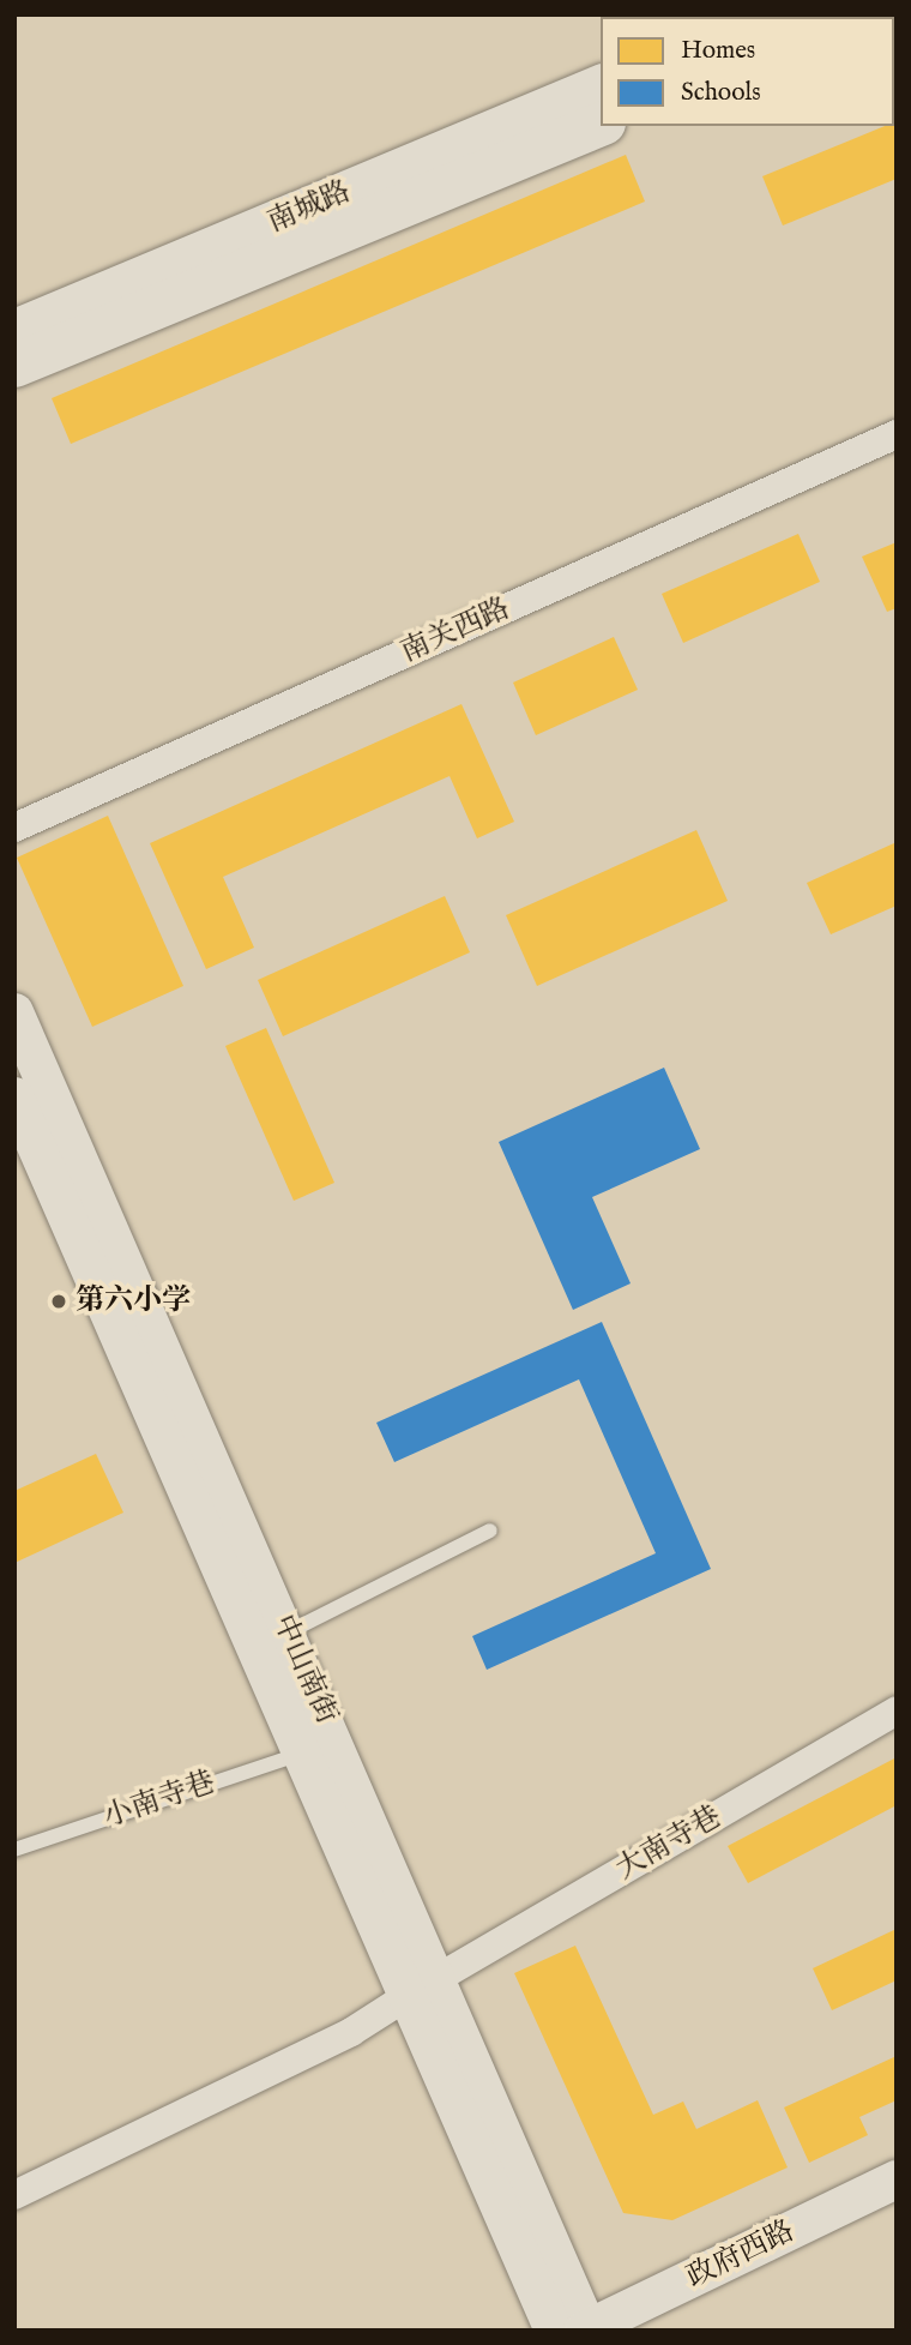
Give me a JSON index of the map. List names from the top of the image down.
{
  "streets": {
    "main road": ["南城路"],
    "street": [
      "南关西路",
      "中山南街",
      "大南寺巷",
      "政府西路"
    ],
    "lane": ["小南寺巷"]
  },
  "crossings": [
    ["中山南街", "小南寺巷"],
    ["中山南街", "大南寺巷"],
    ["中山南街", "政府西路"]
  ],
  "places": ["第六小学"],
  "legend": ["Homes", "Schools"]
}
